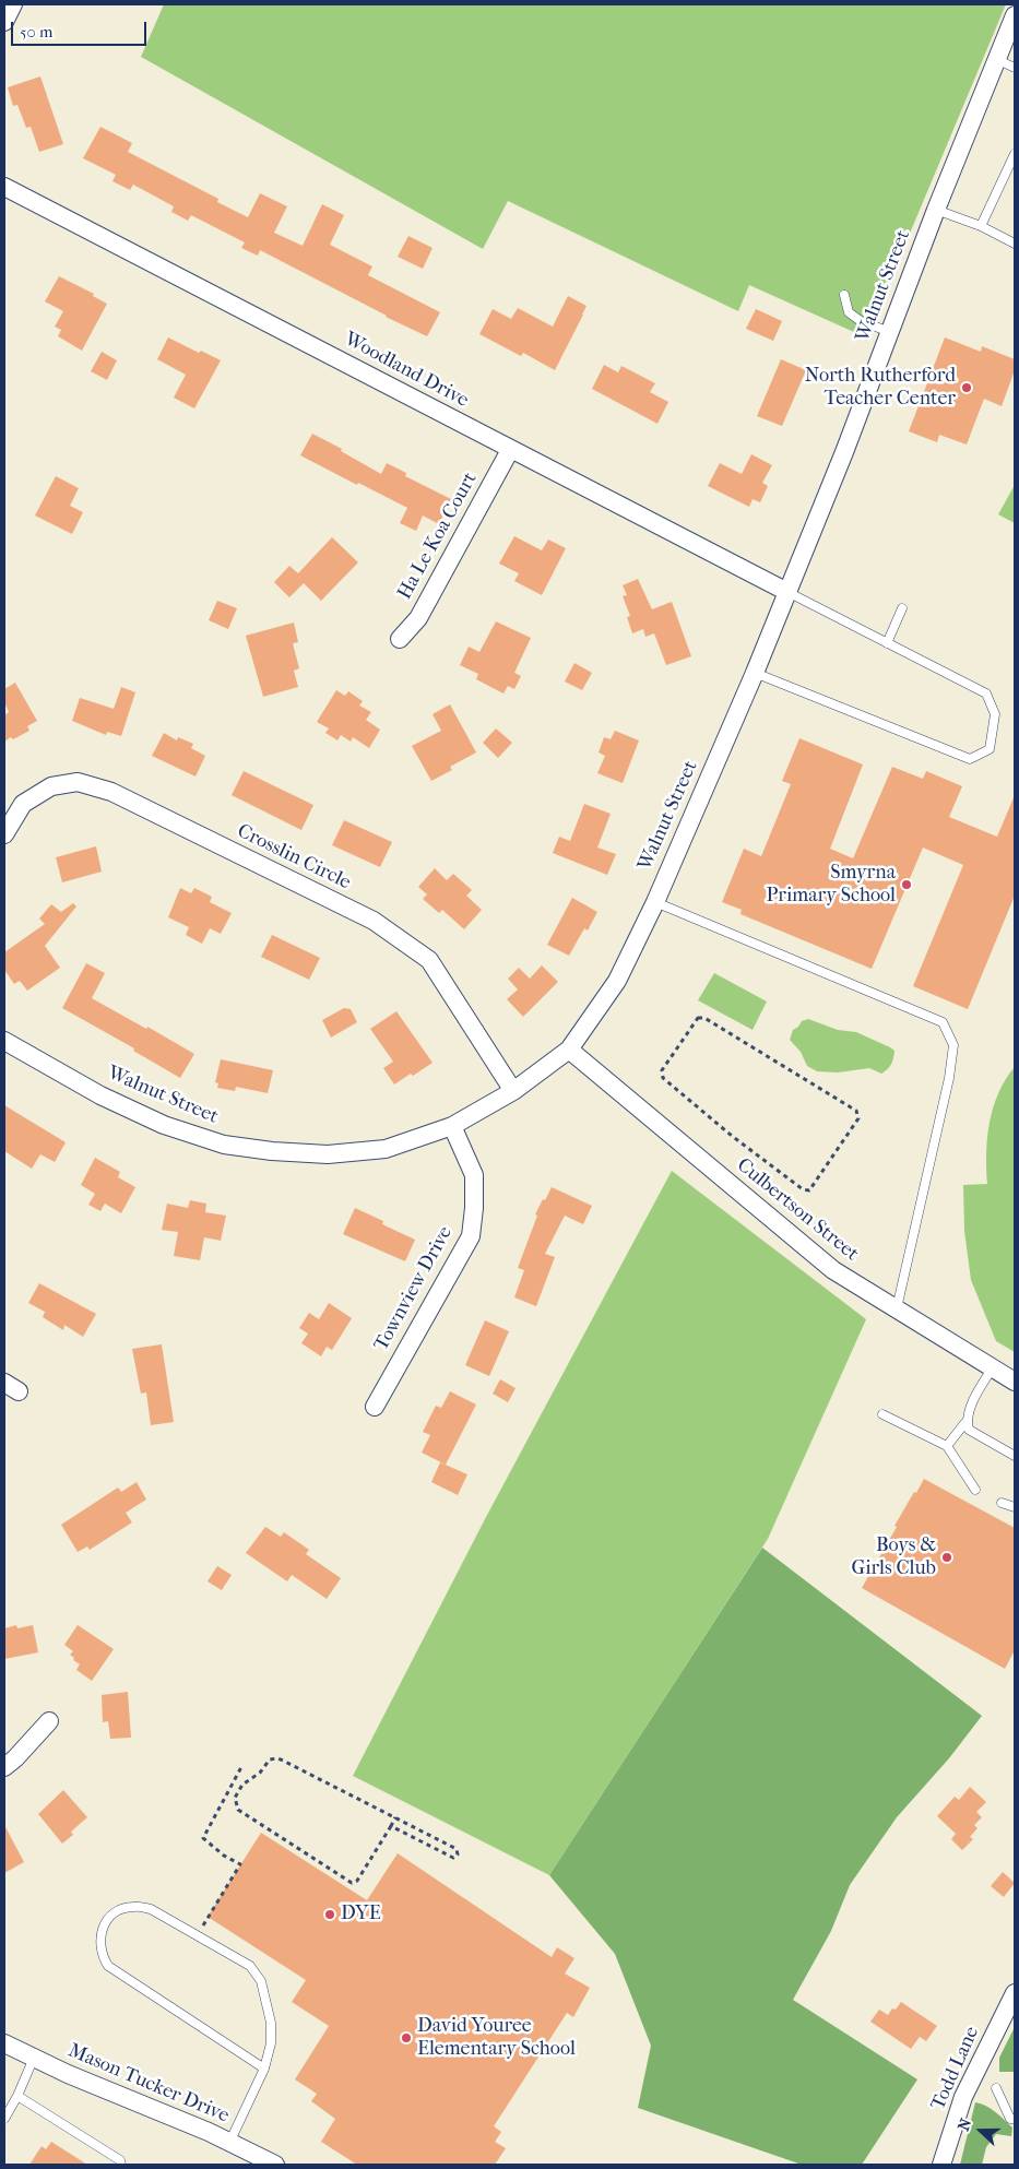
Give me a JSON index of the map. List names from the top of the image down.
{
  "streets": {
    "street": [
      "Walnut Street",
      "Woodland Drive",
      "Ha Le Koa Court",
      "Crosslin Circle",
      "Culbertson Street",
      "Townview Drive",
      "Todd Lane",
      "Mason Tucker Drive"
    ]
  },
  "crossings": [
    ["Walnut Street", "Woodland Drive"],
    ["Walnut Street", "Crosslin Circle"],
    ["Walnut Street", "Culbertson Street"],
    ["Walnut Street", "Townview Drive"],
    ["Woodland Drive", "Ha Le Koa Court"]
  ],
  "places": [
    "North Rutherford Teacher Center",
    "Smyrna Primary School",
    "Boys & Girls Club",
    "DYE",
    "David Youree Elementary School"
  ],
  "scale_bar": "50 m",
  "north": "left"
}
